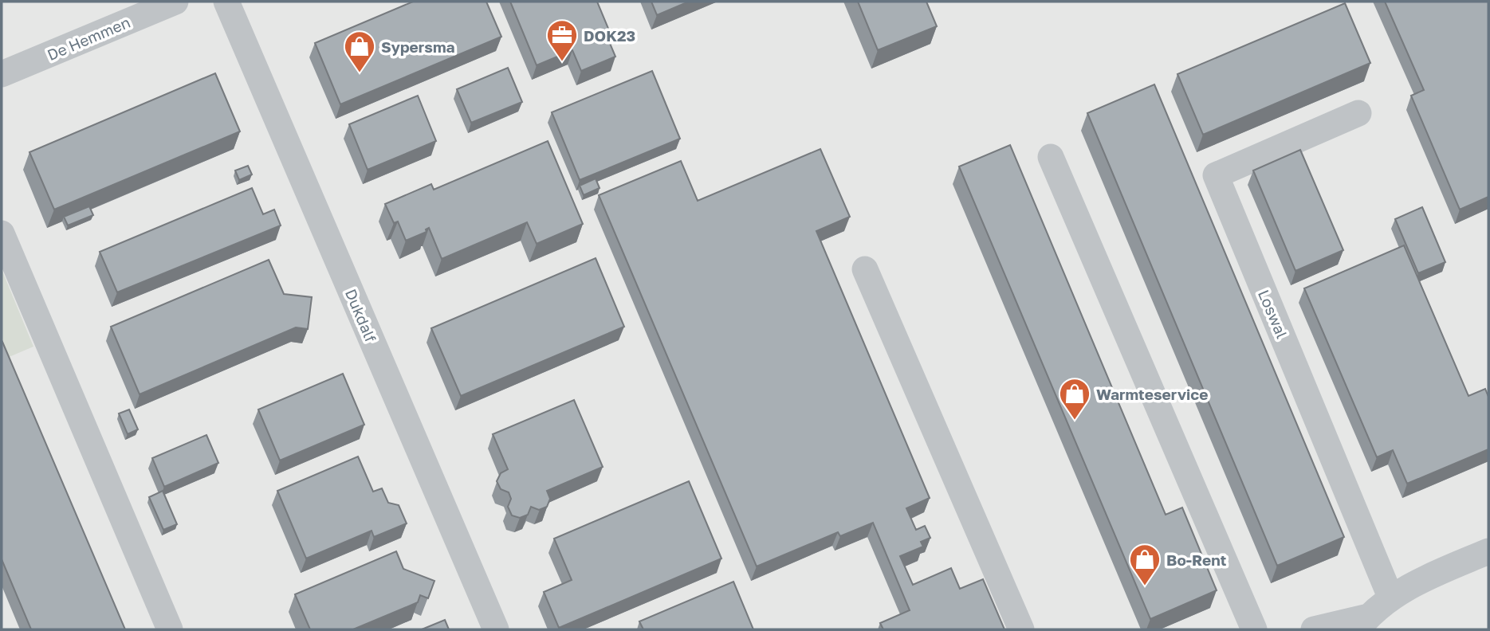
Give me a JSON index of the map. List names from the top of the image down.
{
  "streets": {
    "street": ["De Hemmen", "Loswal", "Dukdalf"]
  },
  "places": {
    "office": ["DOK23"],
    "shop": ["Sypersma", "Warmteservice", "Bo-Rent"]
  }
}
